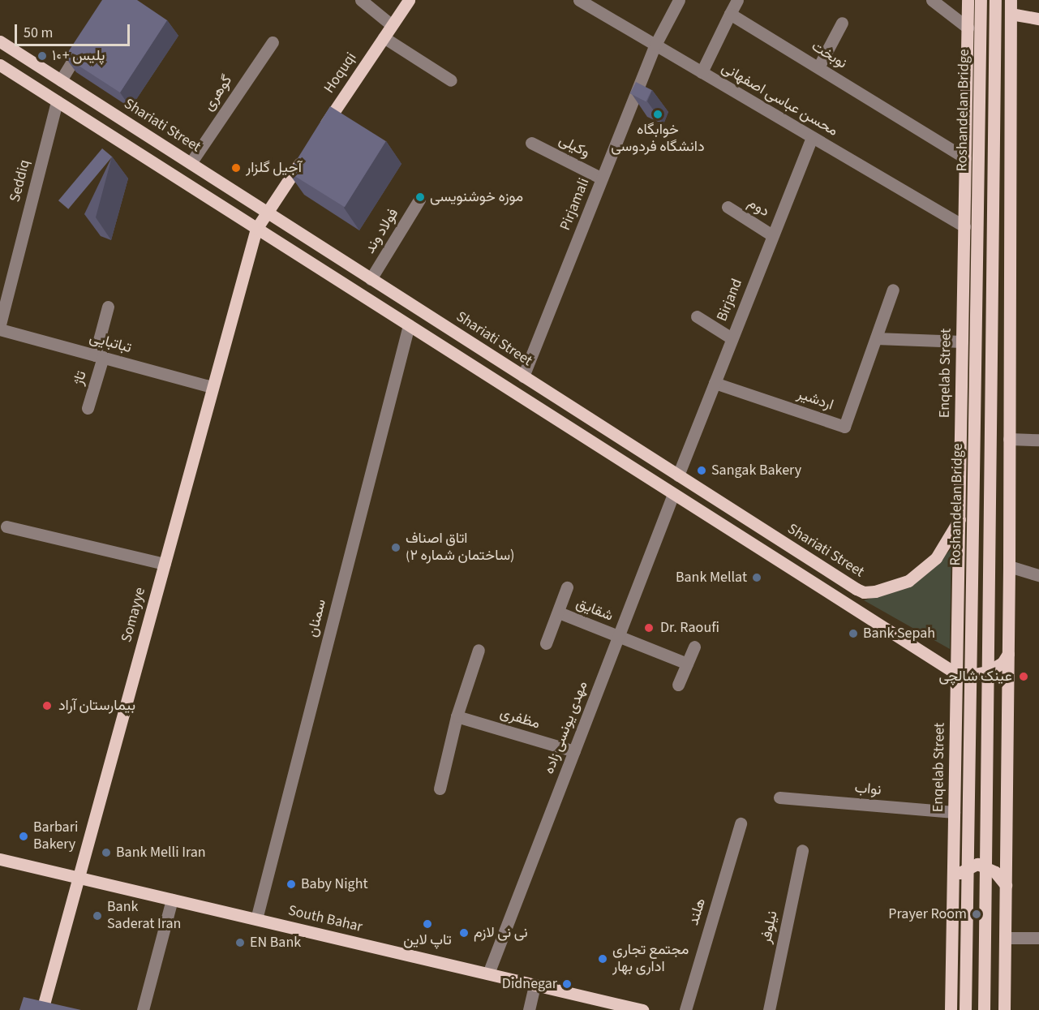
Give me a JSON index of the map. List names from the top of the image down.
{
  "streets": {
    "main road": [
      "Hoquqi",
      "Roshandelan Bridge",
      "Shariati Street",
      "Enqelab Street",
      "Somayye",
      "South Bahar"
    ],
    "street": [
      "نوبخت",
      "گوهری",
      "محسن عباسی اصفهانی",
      "وکیلی",
      "Seddiq",
      "Pirjamali",
      "دوم",
      "فولاد وند",
      "Birjand",
      "تباتبایی",
      "تاژ",
      "اردشیر",
      "شقایق",
      "سمنان",
      "مظفری",
      "مهدی یونسی زاده",
      "نواب",
      "هلند",
      "نیلوفر"
    ]
  },
  "crossings": [
    ["نوبخت", "Enqelab Street"],
    ["گوهری", "Shariati Street"],
    ["محسن عباسی اصفهانی", "Pirjamali"],
    ["محسن عباسی اصفهانی", "Birjand"],
    ["محسن عباسی اصفهانی", "Enqelab Street"],
    ["Shariati Street", "Pirjamali"],
    ["Shariati Street", "فولاد وند"],
    ["Shariati Street", "Birjand"],
    ["Shariati Street", "Enqelab Street"],
    ["Shariati Street", "Somayye"],
    ["وکیلی", "Pirjamali"],
    ["دوم", "Birjand"],
    ["Birjand", "اردشیر"],
    ["تباتبایی", "تاژ"],
    ["تباتبایی", "Somayye"],
    ["Enqelab Street", "نواب"],
    ["شقایق", "مهدی یونسی زاده"],
    ["Somayye", "South Bahar"],
    ["سمنان", "South Bahar"],
    ["مظفری", "مهدی یونسی زاده"],
    ["مهدی یونسی زاده", "South Bahar"]
  ],
  "places": [
    "پلیس +۱۰",
    "خوابگاه دانشگاه فردوسی",
    "آجیل گلزار",
    "موزه خوشنویسی",
    "Sangak Bakery",
    "اتاق اصناف (ساختمان شماره ۲)",
    "Bank Mellat",
    "Dr. Raoufi",
    "Bank Sepah",
    "عينک شالچی",
    "بیمارستان آراد",
    "Barbari Bakery",
    "Bank Melli Iran",
    "Baby Night",
    "Prayer Room",
    "Bank Saderat Iran",
    "تاپ لاین",
    "نی نی لازم",
    "EN Bank",
    "مجتمع تجاری اداری بهار",
    "Didnegar"
  ],
  "scale_bar": "50 m"
}
